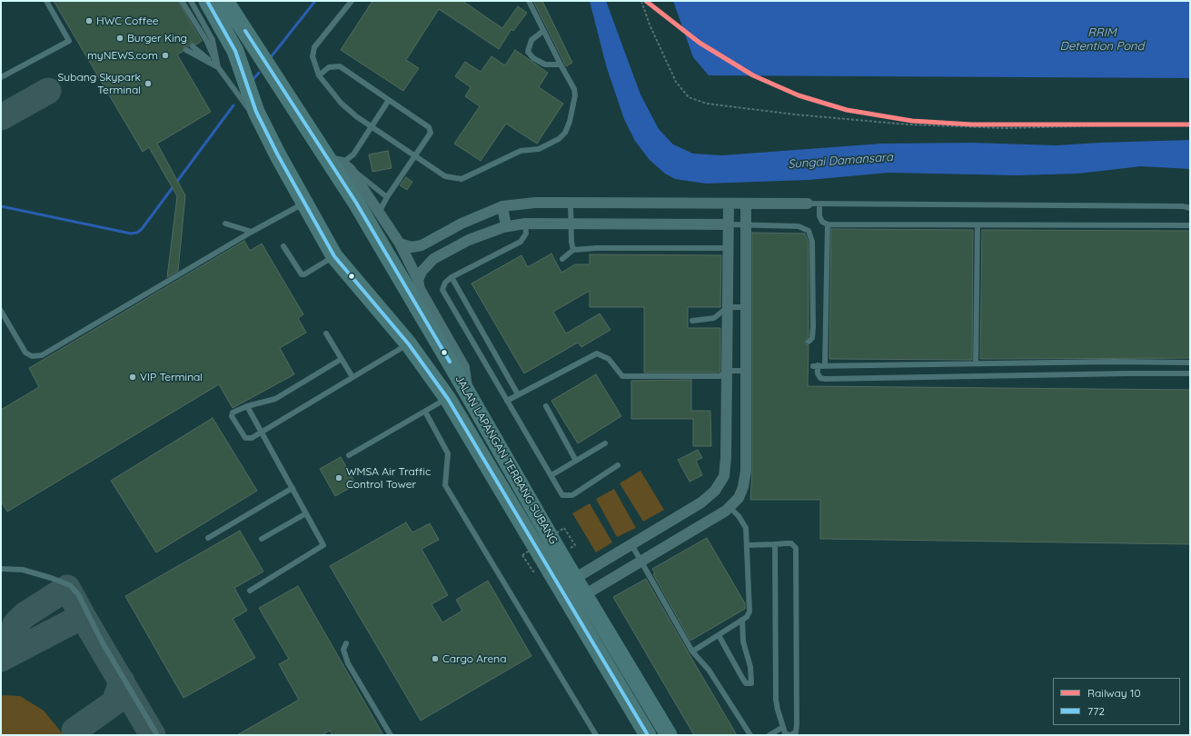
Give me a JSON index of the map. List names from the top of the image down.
{
  "streets": {
    "main road": ["JALAN LAPANGAN TERBANG SUBANG"]
  },
  "water": ["RRIM Detention Pond", "Sungai Damansara"],
  "places": [
    "HWC Coffee",
    "Burger King",
    "myNEWS.com",
    "Subang Skypark Terminal",
    "VIP Terminal",
    "WMSA Air Traffic Control Tower",
    "Cargo Arena"
  ],
  "lines": ["rail line 10", "transit line 772"],
  "legend": ["Railway 10", "772"]
}
